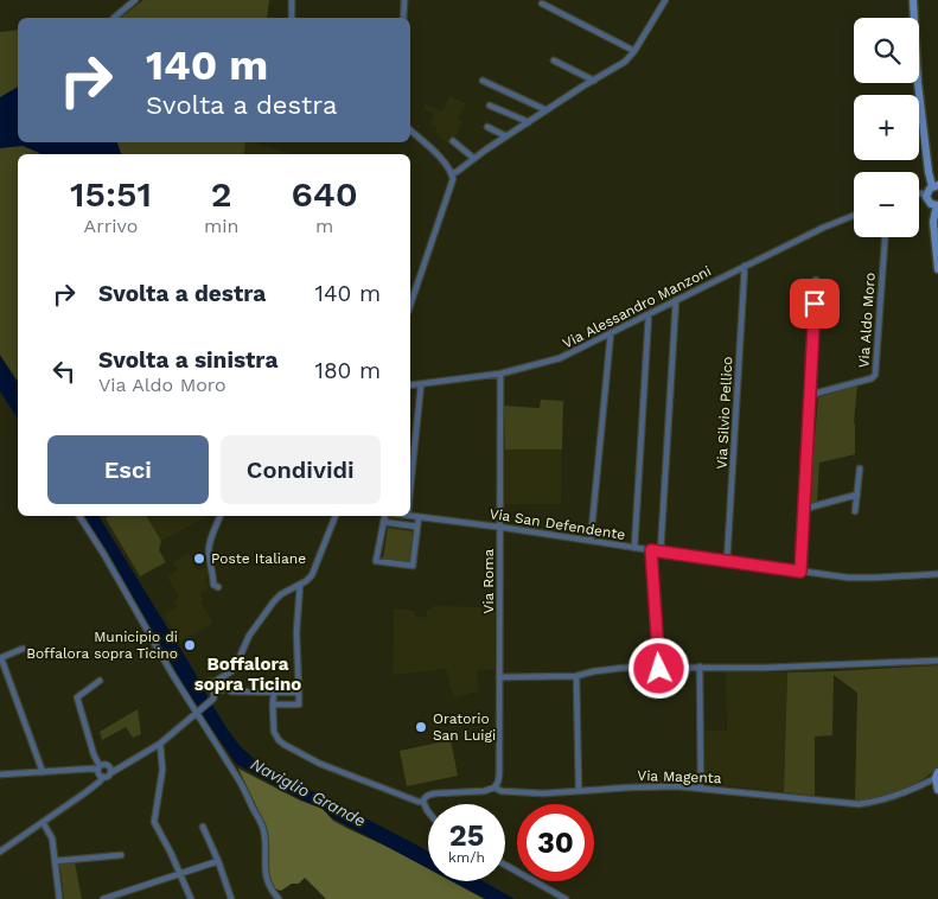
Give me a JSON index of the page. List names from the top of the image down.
{
  "streets": {
    "street": [
      "Via Alessandro Manzoni",
      "Via Aldo Moro",
      "Via Silvio Pellico",
      "Via San Defendente",
      "Via Roma",
      "Via Magenta"
    ]
  },
  "crossings": [
    ["Via Alessandro Manzoni", "Via Silvio Pellico"],
    ["Via Alessandro Manzoni", "Via Roma"],
    ["Via Silvio Pellico", "Via San Defendente"],
    ["Via San Defendente", "Via Roma"],
    ["Via Roma", "Via Magenta"]
  ],
  "districts": ["Boffalora sopra Ticino"],
  "water": ["Naviglio Grande"],
  "places": ["Poste Italiane", "Municipio di Boffalora sopra Ticino", "Oratorio San Luigi"],
  "page": {
    "map_buttons": ["+", "−"],
    "turn": ["140 m", "Svolta a destra"],
    "eta": [
      "15:51",
      "Arrivo",
      "2",
      "min",
      "640",
      "m"
    ],
    "list": [
      {
        "name": "Svolta a destra",
        "value": "140 m"
      },
      {
        "name": "Svolta a sinistra",
        "note": "Via Aldo Moro",
        "value": "180 m"
      }
    ],
    "buttons": ["Esci", "Condividi"],
    "speed": "25 km/h",
    "limit": "30"
  }
}
